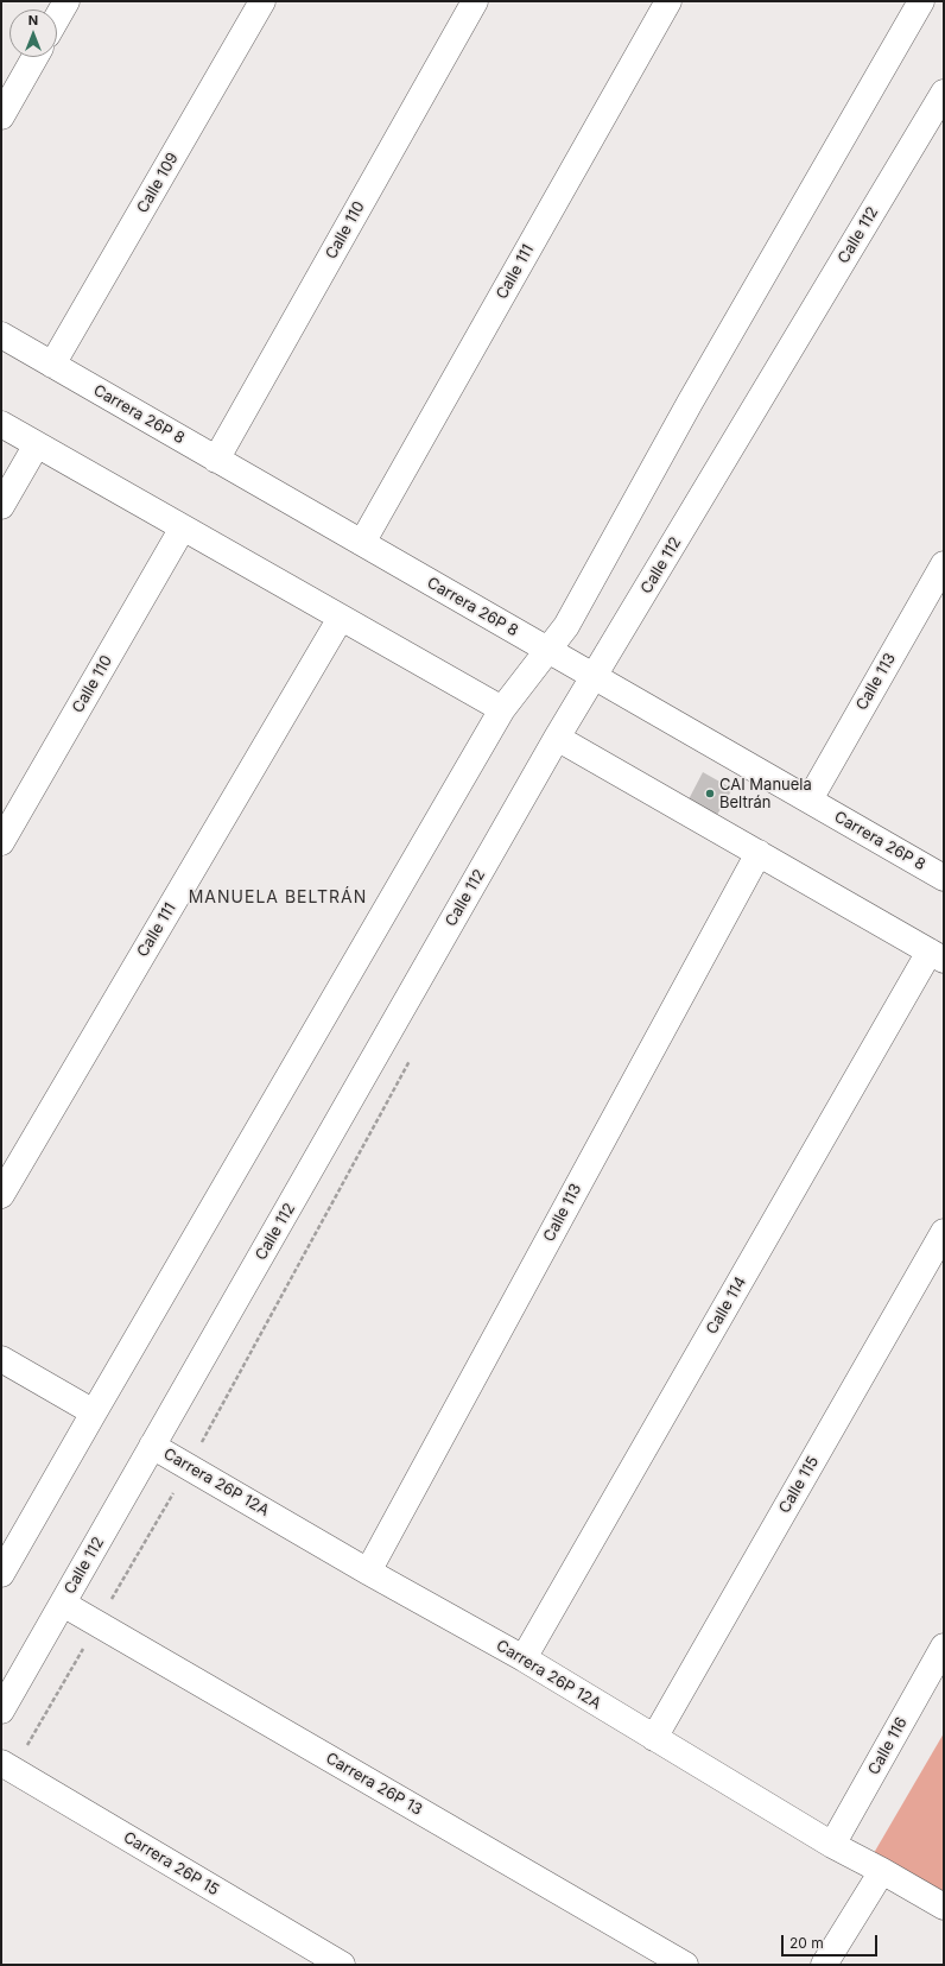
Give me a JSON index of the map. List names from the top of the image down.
{
  "streets": {
    "street": [
      "Calle 109",
      "Calle 110",
      "Calle 112",
      "Calle 111",
      "Carrera 26P 8",
      "Calle 113",
      "Calle 114",
      "Carrera 26P 12A",
      "Calle 115",
      "Calle 116",
      "Carrera 26P 13",
      "Carrera 26P 15"
    ]
  },
  "crossings": [
    ["Calle 109", "Carrera 26P 8"],
    ["Calle 110", "Carrera 26P 8"],
    ["Calle 112", "Carrera 26P 8"],
    ["Calle 112", "Carrera 26P 12A"],
    ["Calle 112", "Carrera 26P 13"],
    ["Calle 111", "Carrera 26P 8"],
    ["Carrera 26P 8", "Calle 113"],
    ["Calle 113", "Carrera 26P 12A"],
    ["Calle 114", "Carrera 26P 12A"],
    ["Carrera 26P 12A", "Calle 115"],
    ["Carrera 26P 12A", "Calle 116"]
  ],
  "districts": ["MANUELA BELTRÁN"],
  "places": ["CAI Manuela Beltrán"],
  "scale_bar": "20 m",
  "north": "top"
}
